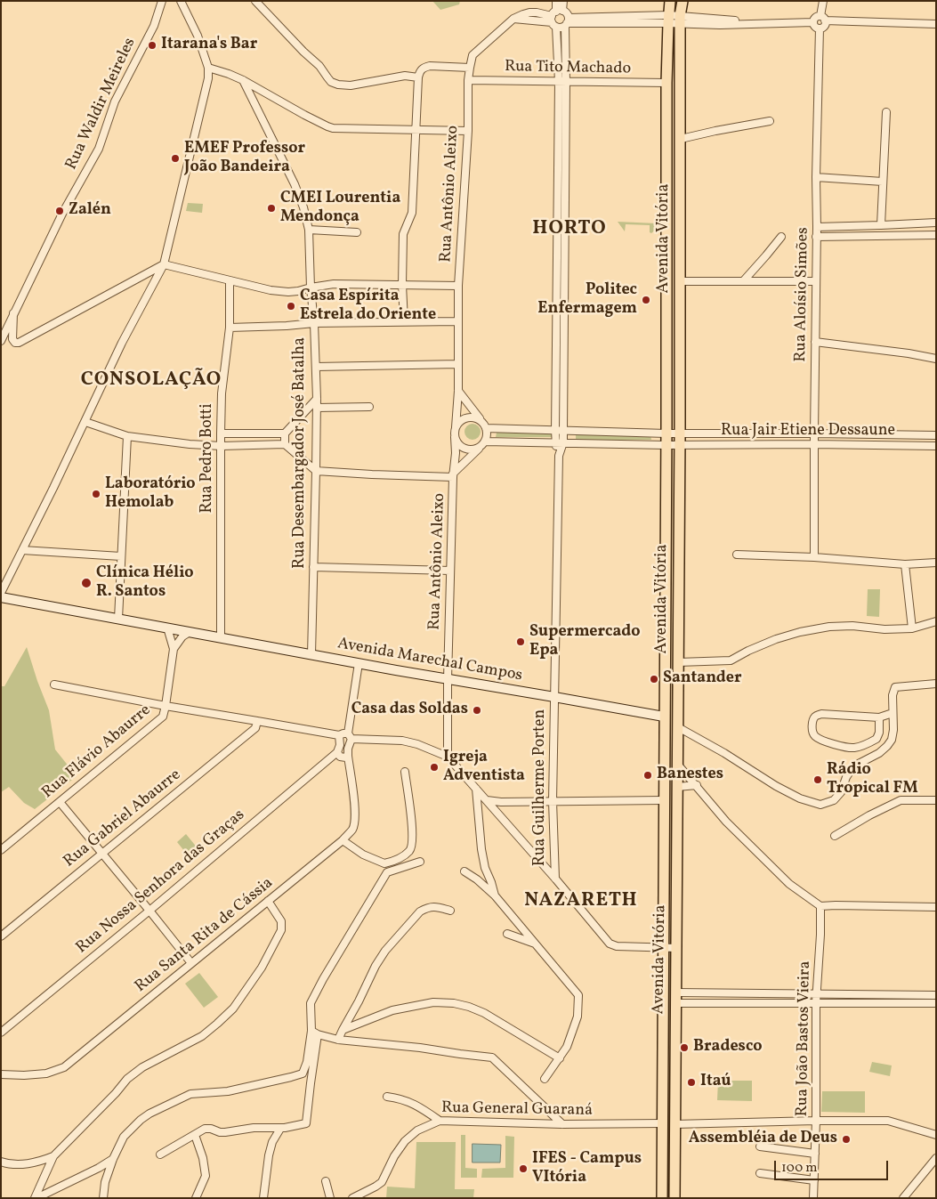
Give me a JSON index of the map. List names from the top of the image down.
{
  "streets": {
    "main road": ["Avenida Vitória"],
    "street": [
      "Rua Tito Machado",
      "Rua Waldir Meireles",
      "Rua Antônio Aleixo",
      "Rua Aloísio Simões",
      "Rua Jair Etiene Dessaune",
      "Rua Desembargador José Batalha",
      "Rua Pedro Botti",
      "Avenida Marechal Campos",
      "Rua Flávio Abaurre",
      "Rua Guilherme Porten",
      "Rua Gabriel Abaurre",
      "Rua Nossa Senhora das Graças",
      "Rua Santa Rita de Cássia",
      "Rua João Bastos Vieira",
      "Rua General Guaraná"
    ]
  },
  "crossings": [
    ["Rua Tito Machado", "Rua Antônio Aleixo"],
    ["Rua Tito Machado", "Avenida Vitória"],
    ["Rua Antônio Aleixo", "Rua Jair Etiene Dessaune"],
    ["Rua Antônio Aleixo", "Avenida Marechal Campos"],
    ["Avenida Vitória", "Rua Jair Etiene Dessaune"],
    ["Avenida Vitória", "Avenida Marechal Campos"],
    ["Avenida Vitória", "Rua General Guaraná"],
    ["Rua Aloísio Simões", "Rua Jair Etiene Dessaune"],
    ["Rua Desembargador José Batalha", "Avenida Marechal Campos"],
    ["Rua Pedro Botti", "Avenida Marechal Campos"],
    ["Avenida Marechal Campos", "Rua Flávio Abaurre"],
    ["Avenida Marechal Campos", "Rua Guilherme Porten"]
  ],
  "districts": ["HORTO", "CONSOLAÇÃO", "NAZARETH"],
  "places": [
    "Itarana's Bar",
    "EMEF Professor João Bandeira",
    "CMEI Lourentia Mendonça",
    "Zalén",
    "Politec Enfermagem",
    "Casa Espírita Estrela do Oriente",
    "Laboratório Hemolab",
    "Clínica Hélio R. Santos",
    "Supermercado Epa",
    "Santander",
    "Casa das Soldas",
    "Igreja Adventista",
    "Banestes",
    "Rádio Tropical FM",
    "Bradesco",
    "Itaú",
    "Assembléia de Deus",
    "IFES - Campus VItória"
  ],
  "scale_bar": "100 m"
}
